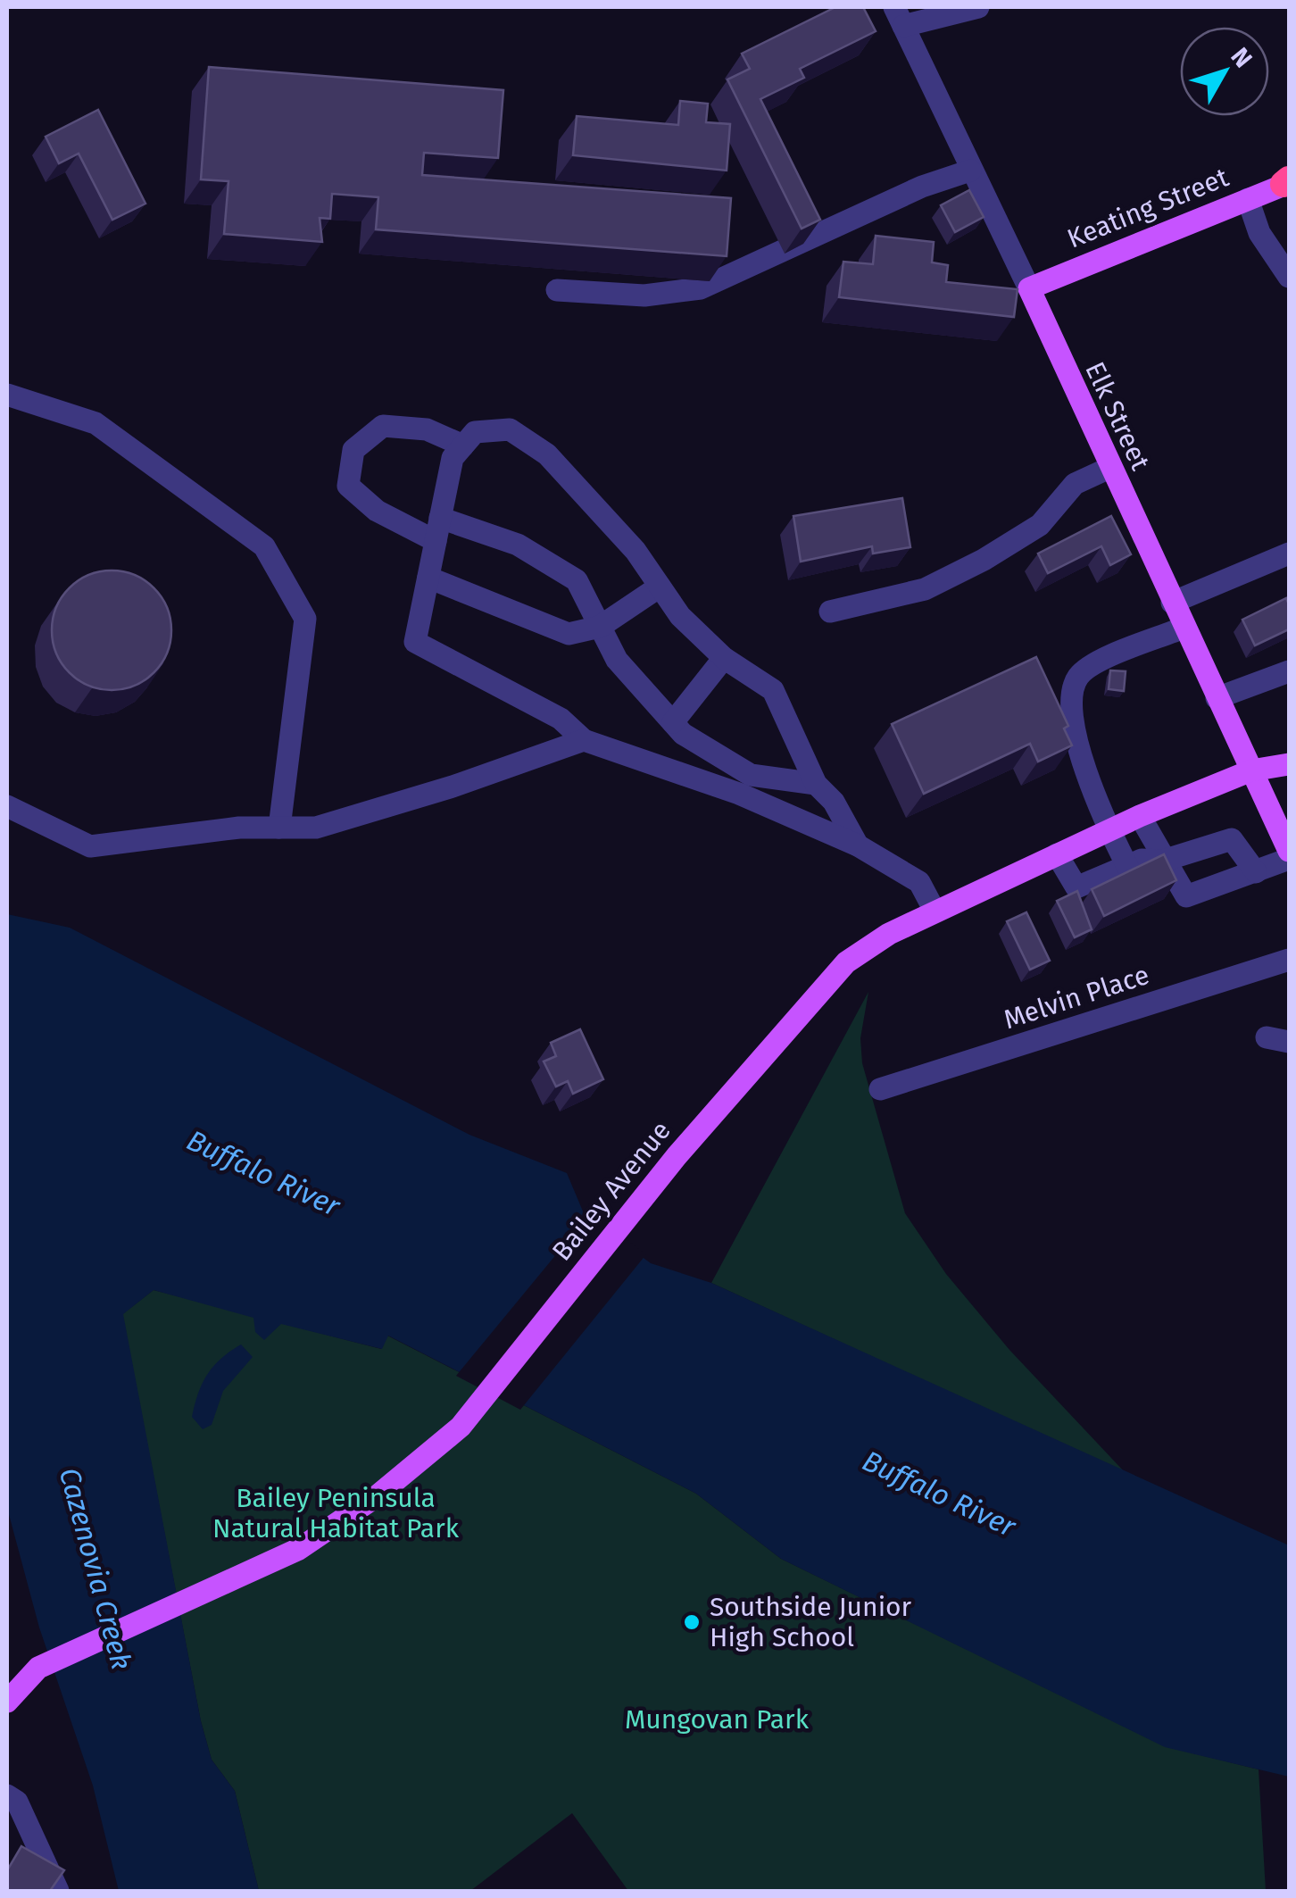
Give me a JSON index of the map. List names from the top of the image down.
{
  "streets": {
    "main road": ["Keating Street", "Elk Street", "Bailey Avenue"],
    "street": ["Melvin Place"]
  },
  "crossings": [
    ["Keating Street", "Elk Street"],
    ["Elk Street", "Bailey Avenue"]
  ],
  "water": ["Buffalo River", "Cazenovia Creek"],
  "parks": ["Bailey Peninsula Natural Habitat Park", "Mungovan Park"],
  "places": ["Southside Junior High School"],
  "north": "top right"
}
